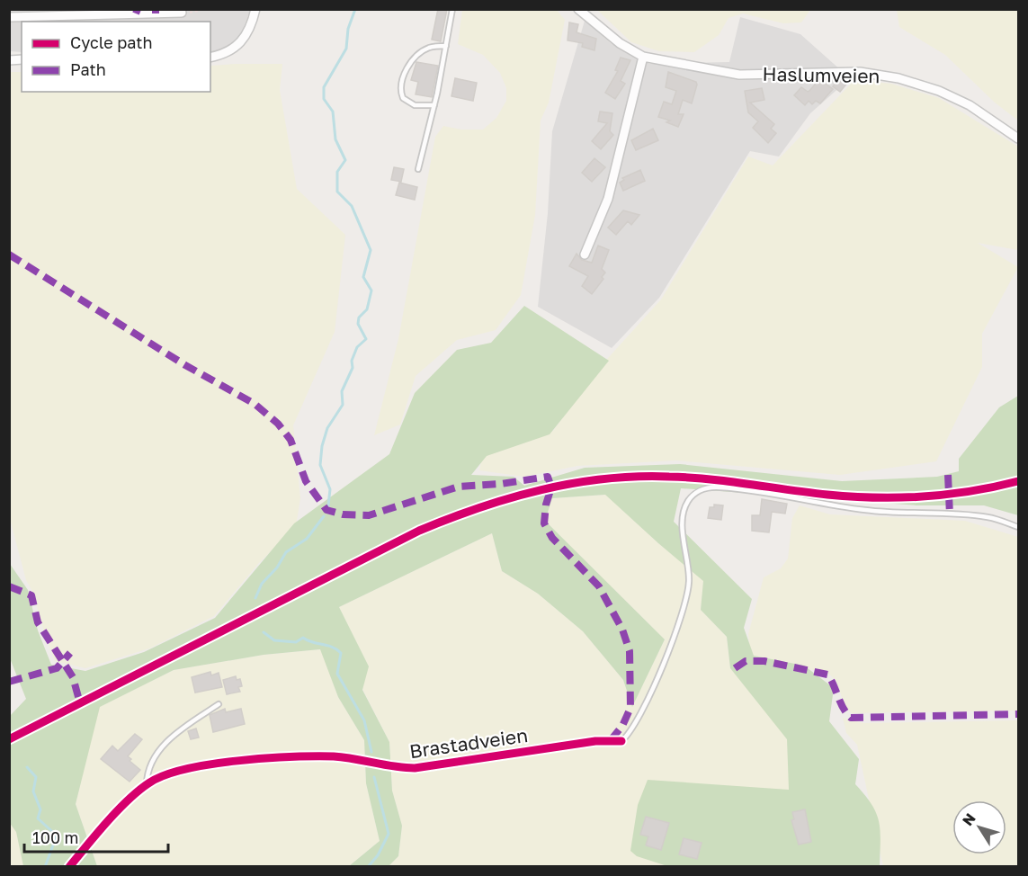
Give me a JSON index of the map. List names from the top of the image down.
{
  "streets": {
    "street": ["Haslumveien", "Brastadveien"]
  },
  "legend": ["Cycle path", "Path"],
  "scale_bar": "100 m",
  "north": "top left"
}
